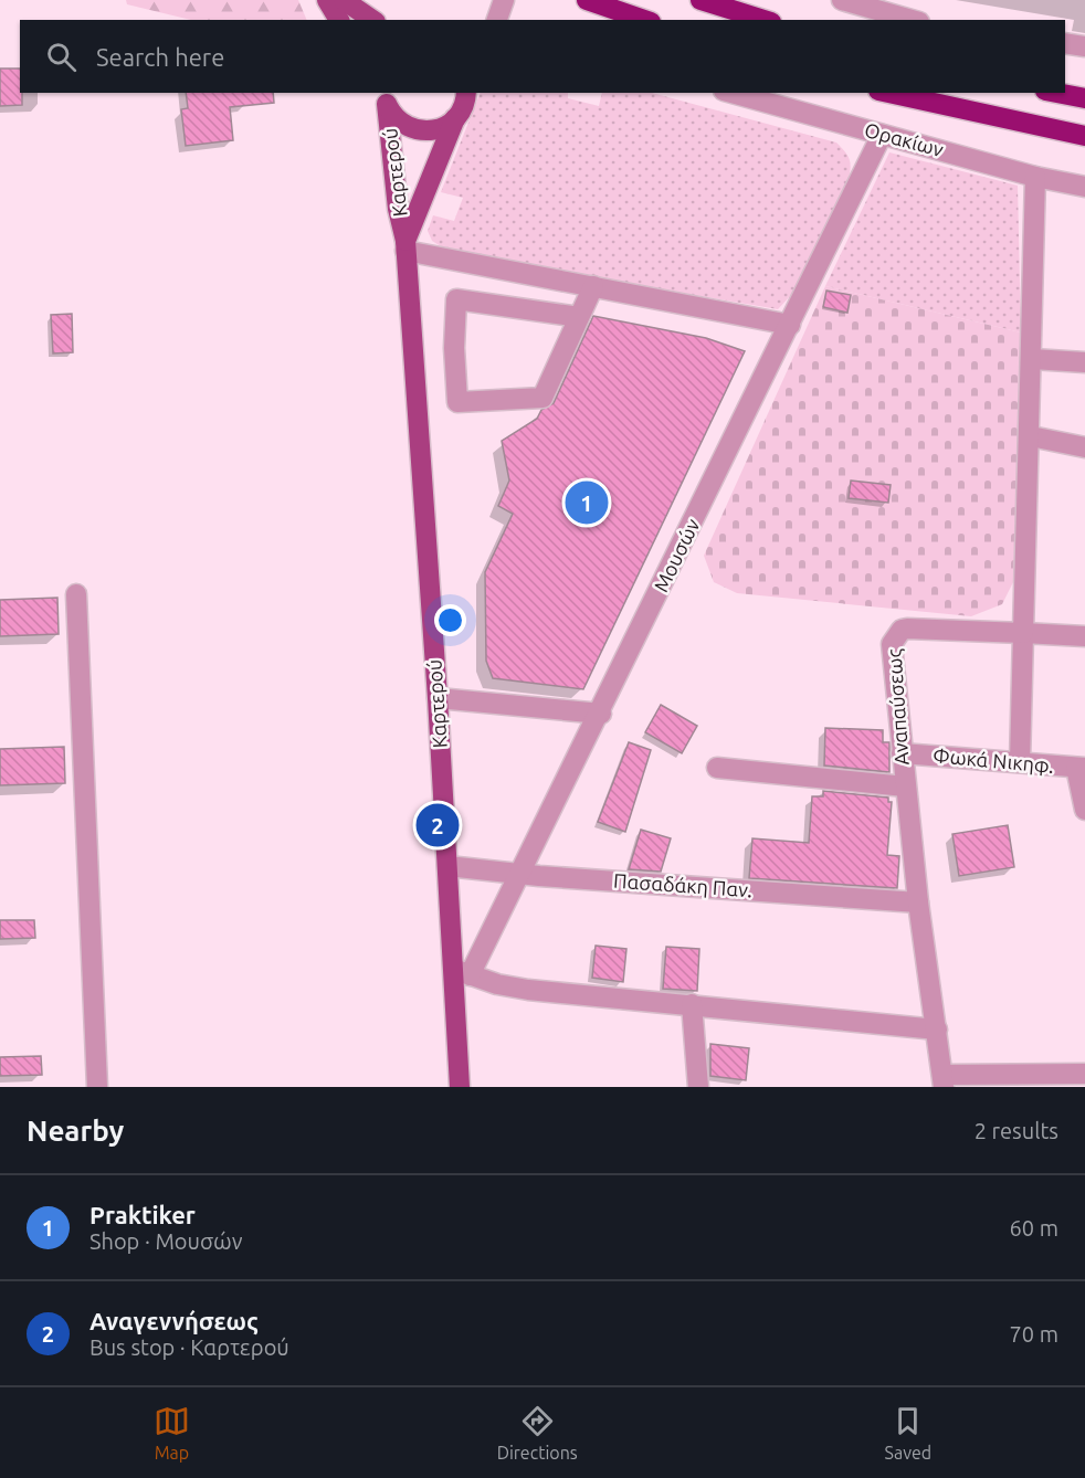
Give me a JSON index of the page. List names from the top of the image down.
{
  "streets": {
    "main road": ["Καρτερού"],
    "street": [
      "Ορακίων",
      "Μουσών",
      "Αναπαύσεως",
      "Φωκά Νικηφ.",
      "Πασαδάκη Παν."
    ]
  },
  "crossings": [
    ["Ορακίων", "Μουσών"],
    ["Καρτερού", "Μουσών"],
    ["Καρτερού", "Πασαδάκη Παν."],
    ["Μουσών", "Πασαδάκη Παν."],
    ["Αναπαύσεως", "Φωκά Νικηφ."],
    ["Αναπαύσεως", "Πασαδάκη Παν."]
  ],
  "page": {
    "search": "Search here",
    "pins": ["1", "2"],
    "heading": ["Nearby", "2 results"],
    "list": [
      {
        "mark": "1",
        "name": "Praktiker",
        "note": "Shop · Μουσών",
        "value": "60 m"
      },
      {
        "mark": "2",
        "name": "Αναγεννήσεως",
        "note": "Bus stop · Καρτερού",
        "value": "70 m"
      }
    ],
    "nav": ["Map", "Directions", "Saved"]
  }
}
